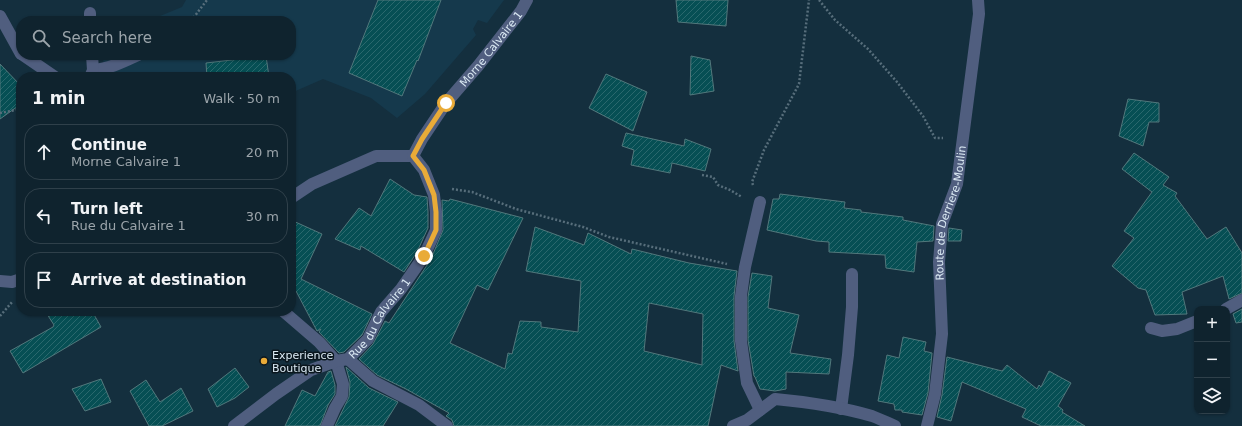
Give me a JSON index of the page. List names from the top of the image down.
{
  "streets": {
    "street": ["Morne Calvaire 1", "Route de Derriere-Moulin", "Rue du Calvaire 1"]
  },
  "crossings": [
    ["Morne Calvaire 1", "Rue du Calvaire 1"]
  ],
  "places": ["Experience Boutique"],
  "page": {
    "search": "Search here",
    "heading": ["1 min", "Walk · 50 m"],
    "list": [
      ["Continue", "Morne Calvaire 1", "20 m"],
      ["Turn left", "Rue du Calvaire 1", "30 m"],
      "Arrive at destination"
    ],
    "map_buttons": ["+", "−"]
  }
}
